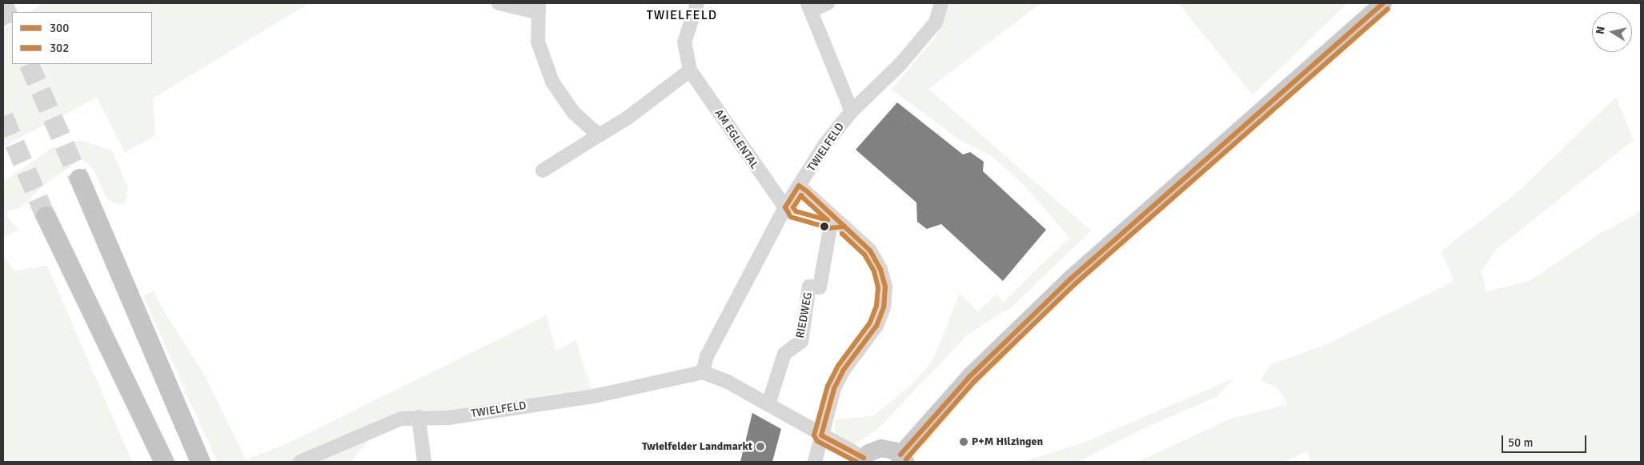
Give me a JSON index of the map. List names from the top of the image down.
{
  "streets": {
    "street": ["AM EGLENTAL", "TWIELFELD", "RIEDWEG"]
  },
  "crossings": [
    ["AM EGLENTAL", "TWIELFELD"]
  ],
  "districts": ["TWIELFELD"],
  "places": ["P+M Hilzingen", "Twielfelder Landmarkt"],
  "lines": ["transit line 300", "transit line 302"],
  "legend": ["300", "302"],
  "scale_bar": "50 m",
  "north": "left"
}
